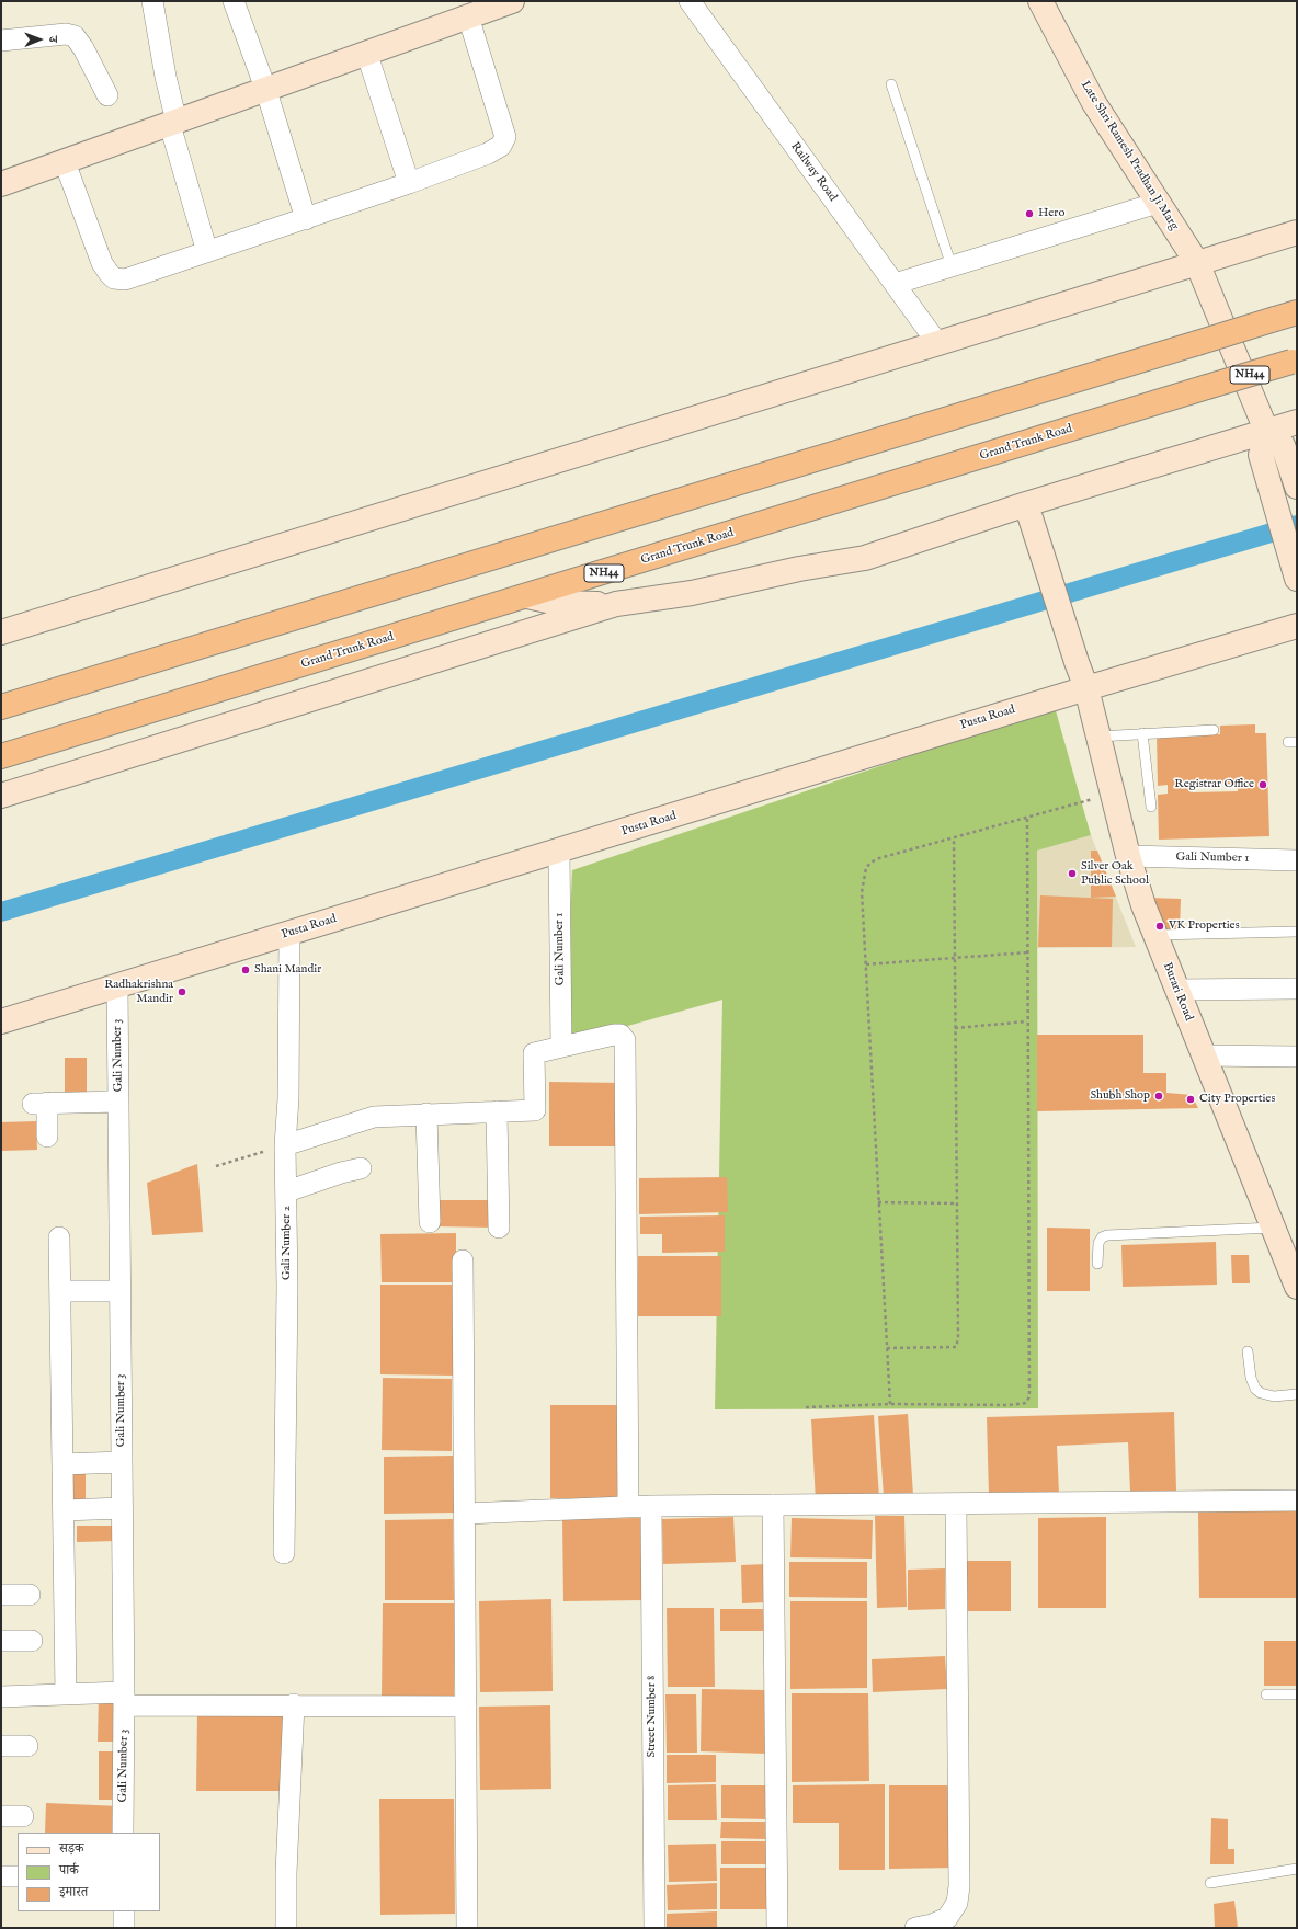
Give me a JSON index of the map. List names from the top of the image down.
{
  "streets": {
    "highway": ["NH44", "Grand Trunk Road"],
    "main road": ["Late Shri Ramesh Pradhan Ji Marg", "Pusta Road", "Burari Road"],
    "street": [
      "Railway Road",
      "Gali Number 1",
      "Gali Number 3",
      "Gali Number 2",
      "Street Number 8"
    ]
  },
  "crossings": [
    ["Pusta Road", "Gali Number 1"],
    ["Pusta Road", "Burari Road"],
    ["Pusta Road", "Gali Number 3"],
    ["Pusta Road", "Gali Number 2"],
    ["Gali Number 1", "Burari Road"]
  ],
  "places": [
    "Hero",
    "Registrar Office",
    "Silver Oak Public School",
    "VK Properties",
    "Shani Mandir",
    "Radhakrishna Mandir",
    "Shubh Shop",
    "City Properties"
  ],
  "legend": ["सड़क", "पार्क", "इमारत"],
  "north": "right"
}
